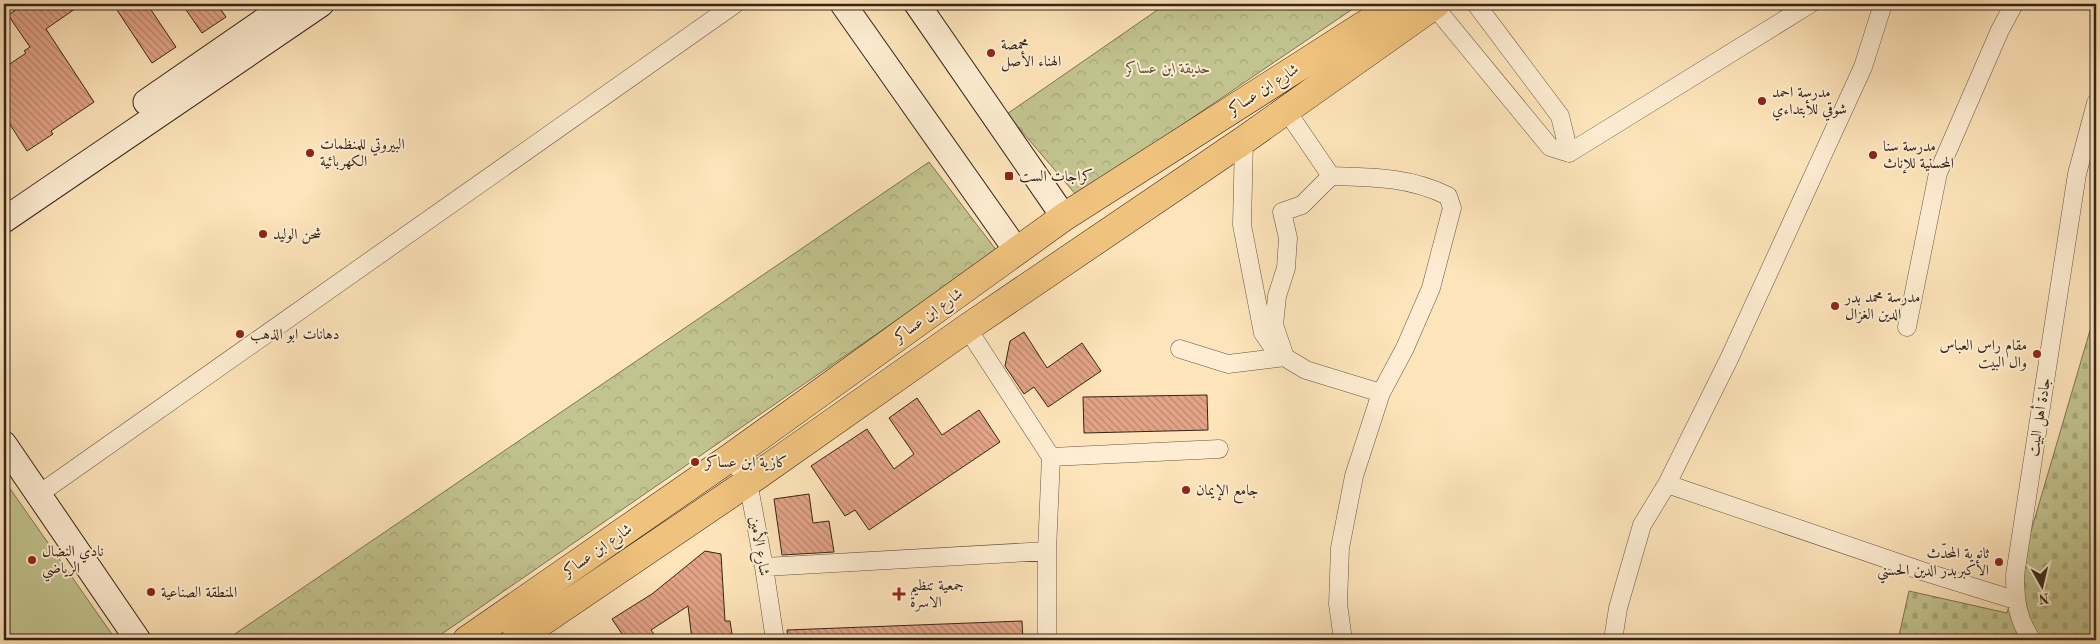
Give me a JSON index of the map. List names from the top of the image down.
{
  "streets": {
    "main road": ["شارع ابن عساكر"],
    "street": ["جادة أهل البيت", "شارع الأمين"]
  },
  "crossings": [
    ["شارع ابن عساكر", "شارع الأمين"]
  ],
  "parks": ["حديقة ابن عساكر"],
  "places": {
    "other": [
      "محمصة الهناء الأصل",
      "مدرسة احمد شوقي للأبتداءي",
      "البيروتي للمنظمات الكهربائية",
      "مدرسة سنا المحسنية للإناث",
      "شحن الوليد",
      "مدرسة محمد بدر الدين الغزال",
      "دهانات ابو الذهب",
      "مقام راس العباس وال البيت",
      "كازية ابن عساكر",
      "جامع الإيمان",
      "نادي النضال الرياضي",
      "ثانوية المحدّث الأكبربدر الدين الحسني",
      "المنطقة الصناعية"
    ],
    "transit": ["كراجات الست"],
    "health": ["جمعية تنظيم الاسرة"]
  },
  "north": "bottom"
}
